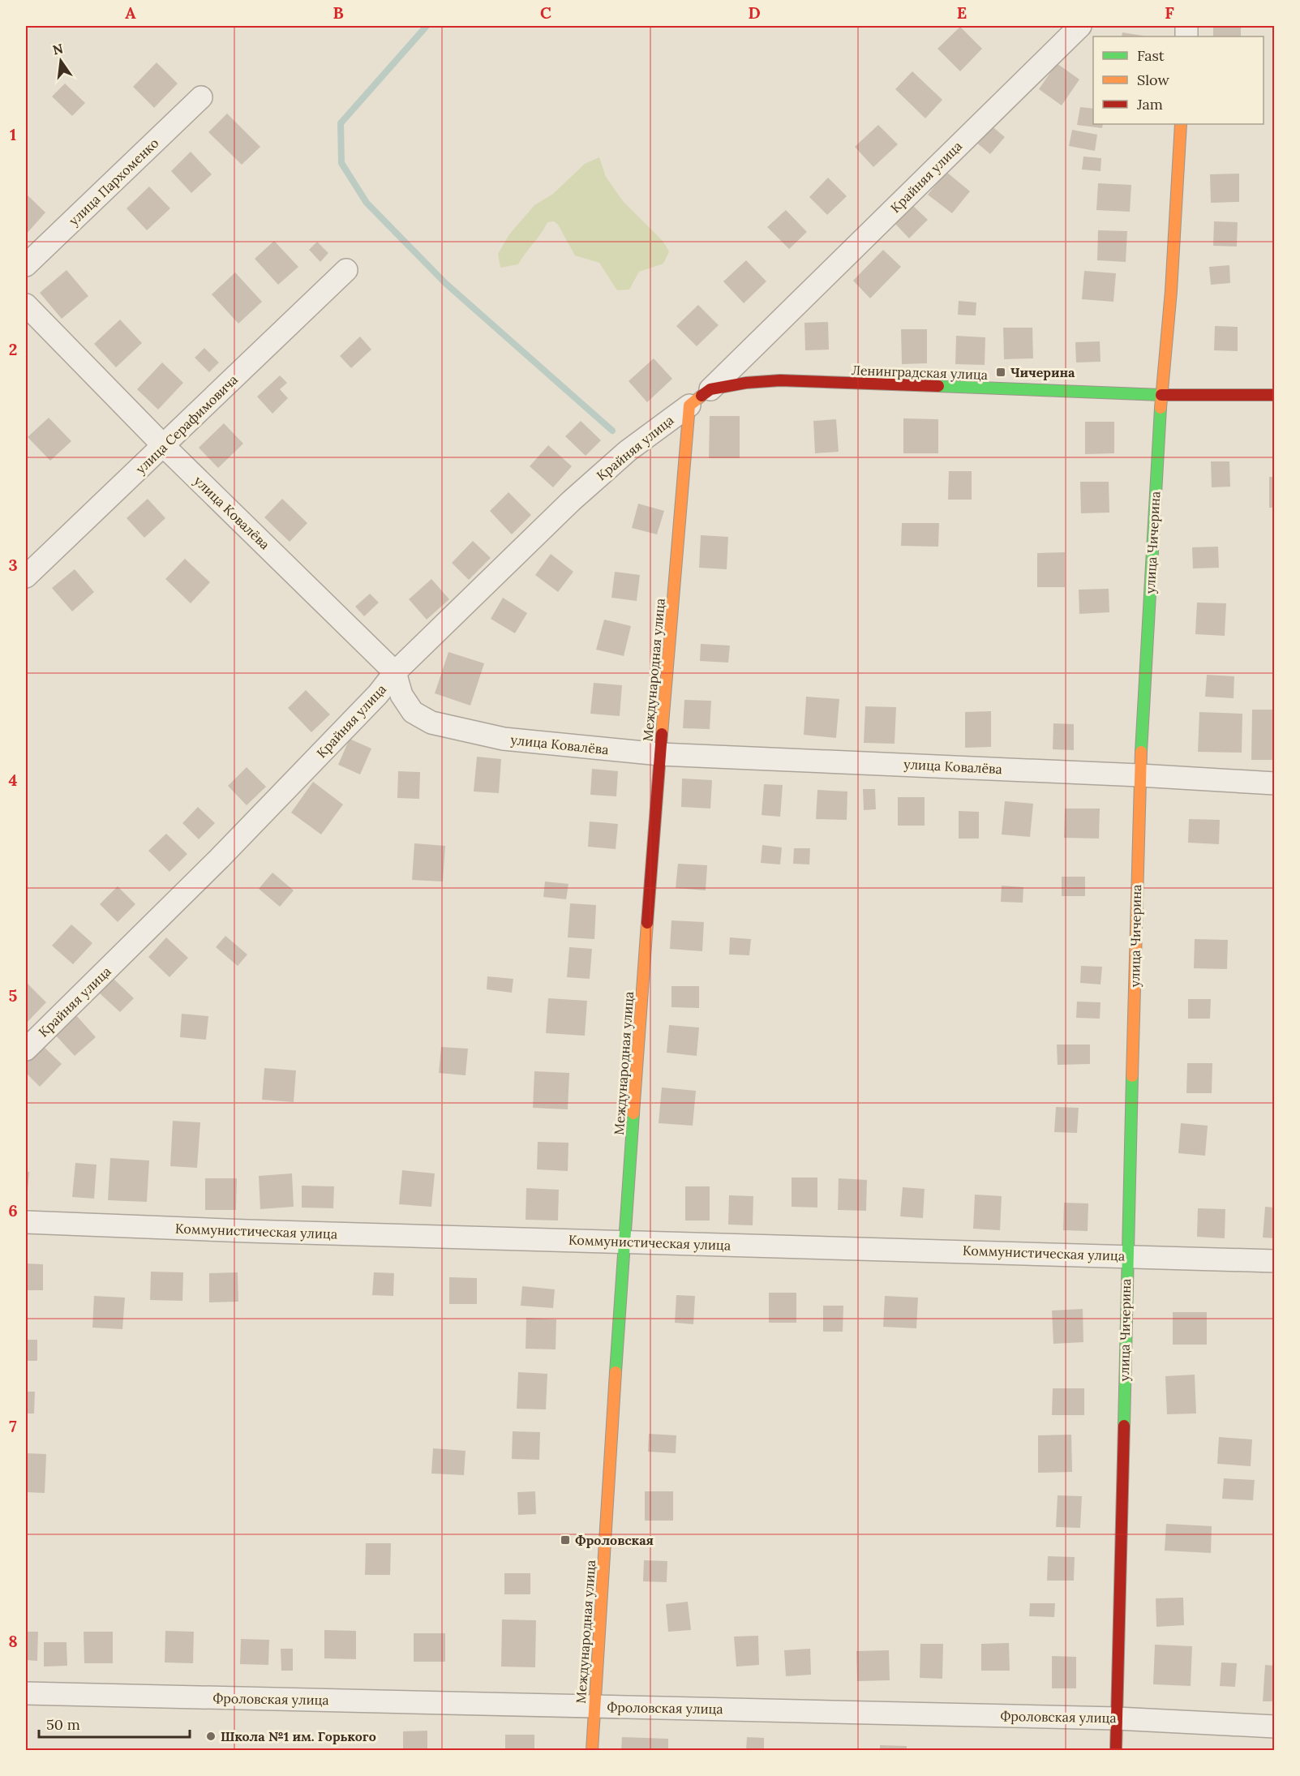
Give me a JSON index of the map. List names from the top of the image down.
{
  "streets": {
    "street": [
      "Крайняя улица",
      "улица Пархоменко",
      "Ленинградская улица",
      "улица Серафимовича",
      "улица Ковалёва",
      "улица Чичерина",
      "Международная улица",
      "Коммунистическая улица",
      "Фроловская улица"
    ]
  },
  "crossings": [
    ["Крайняя улица", "Ленинградская улица"],
    ["Крайняя улица", "улица Ковалёва"],
    ["Крайняя улица", "Международная улица"],
    ["Ленинградская улица", "улица Чичерина"],
    ["улица Серафимовича", "улица Ковалёва"],
    ["улица Ковалёва", "улица Чичерина"],
    ["улица Ковалёва", "Международная улица"],
    ["улица Чичерина", "Коммунистическая улица"],
    ["улица Чичерина", "Фроловская улица"],
    ["Международная улица", "Коммунистическая улица"],
    ["Международная улица", "Фроловская улица"]
  ],
  "places": {
    "transit": ["Чичерина", "Фроловская"],
    "other": ["Школа №1 им. Горького"]
  },
  "legend": ["Fast", "Slow", "Jam"],
  "scale_bar": "50 m",
  "north": "top",
  "grid": {
    "columns": [
      "A",
      "B",
      "C",
      "D",
      "E",
      "F"
    ],
    "rows": [
      "1",
      "2",
      "3",
      "4",
      "5",
      "6",
      "7",
      "8"
    ]
  }
}
